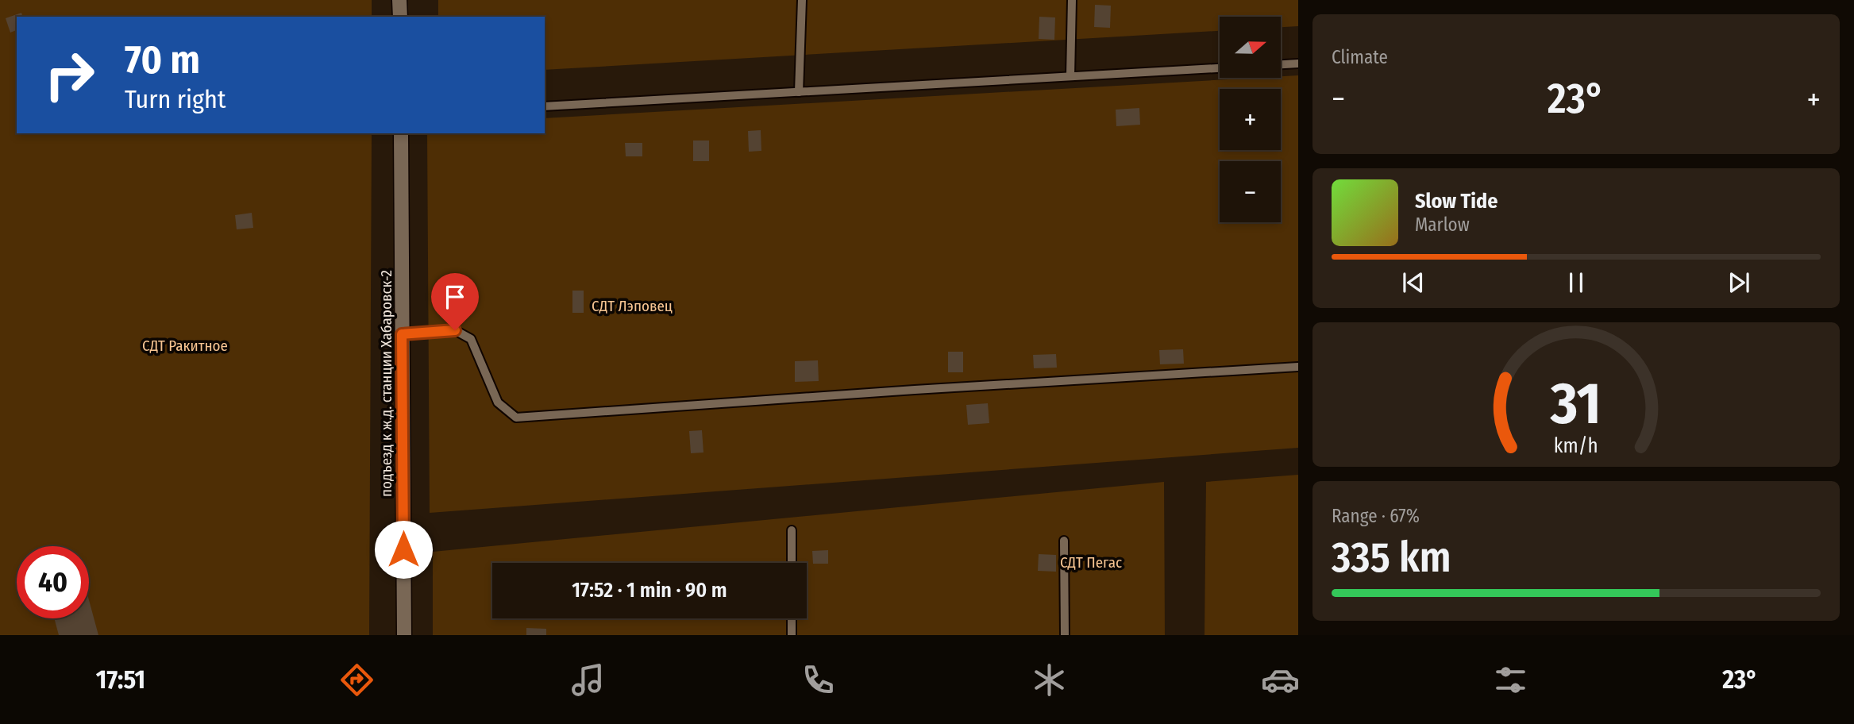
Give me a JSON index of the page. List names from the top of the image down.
{
  "streets": {
    "street": ["подъезд к ж.д. станции Хабаровск-2"]
  },
  "parks": ["СДТ Лэповец", "СДТ Ракитное", "СДТ Пегас"],
  "north": "right",
  "page": {
    "tile": [
      "Climate",
      ["Range · 67%", "335 km"]
    ],
    "map_buttons": ["+", "−"],
    "turn": ["70 m", "Turn right"],
    "heat": ["−", "23°", "+"],
    "song": ["Slow Tide", "Marlow"],
    "limit": "40",
    "trip": "17:52 · 1 min · 90 m",
    "tabs": ["17:51", "23°"],
    "gauge": ["31", "km/h"]
  }
}
